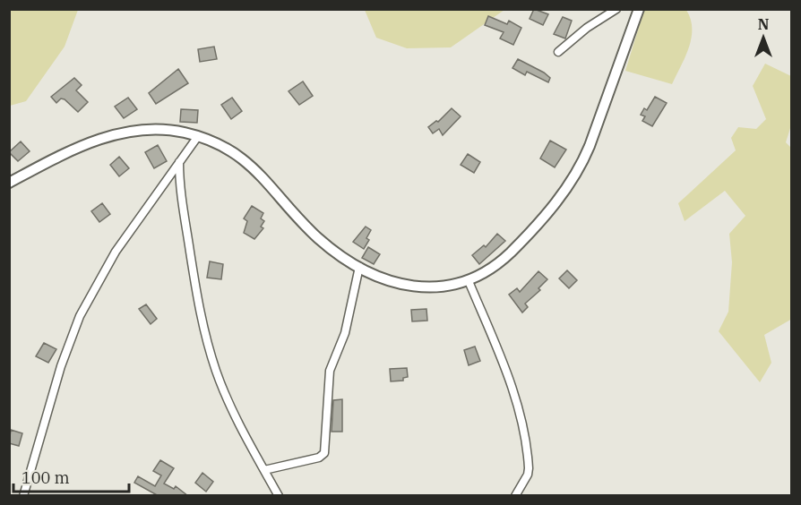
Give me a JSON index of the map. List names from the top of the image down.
{
  "scale_bar": "100 m",
  "north": "top"
}
